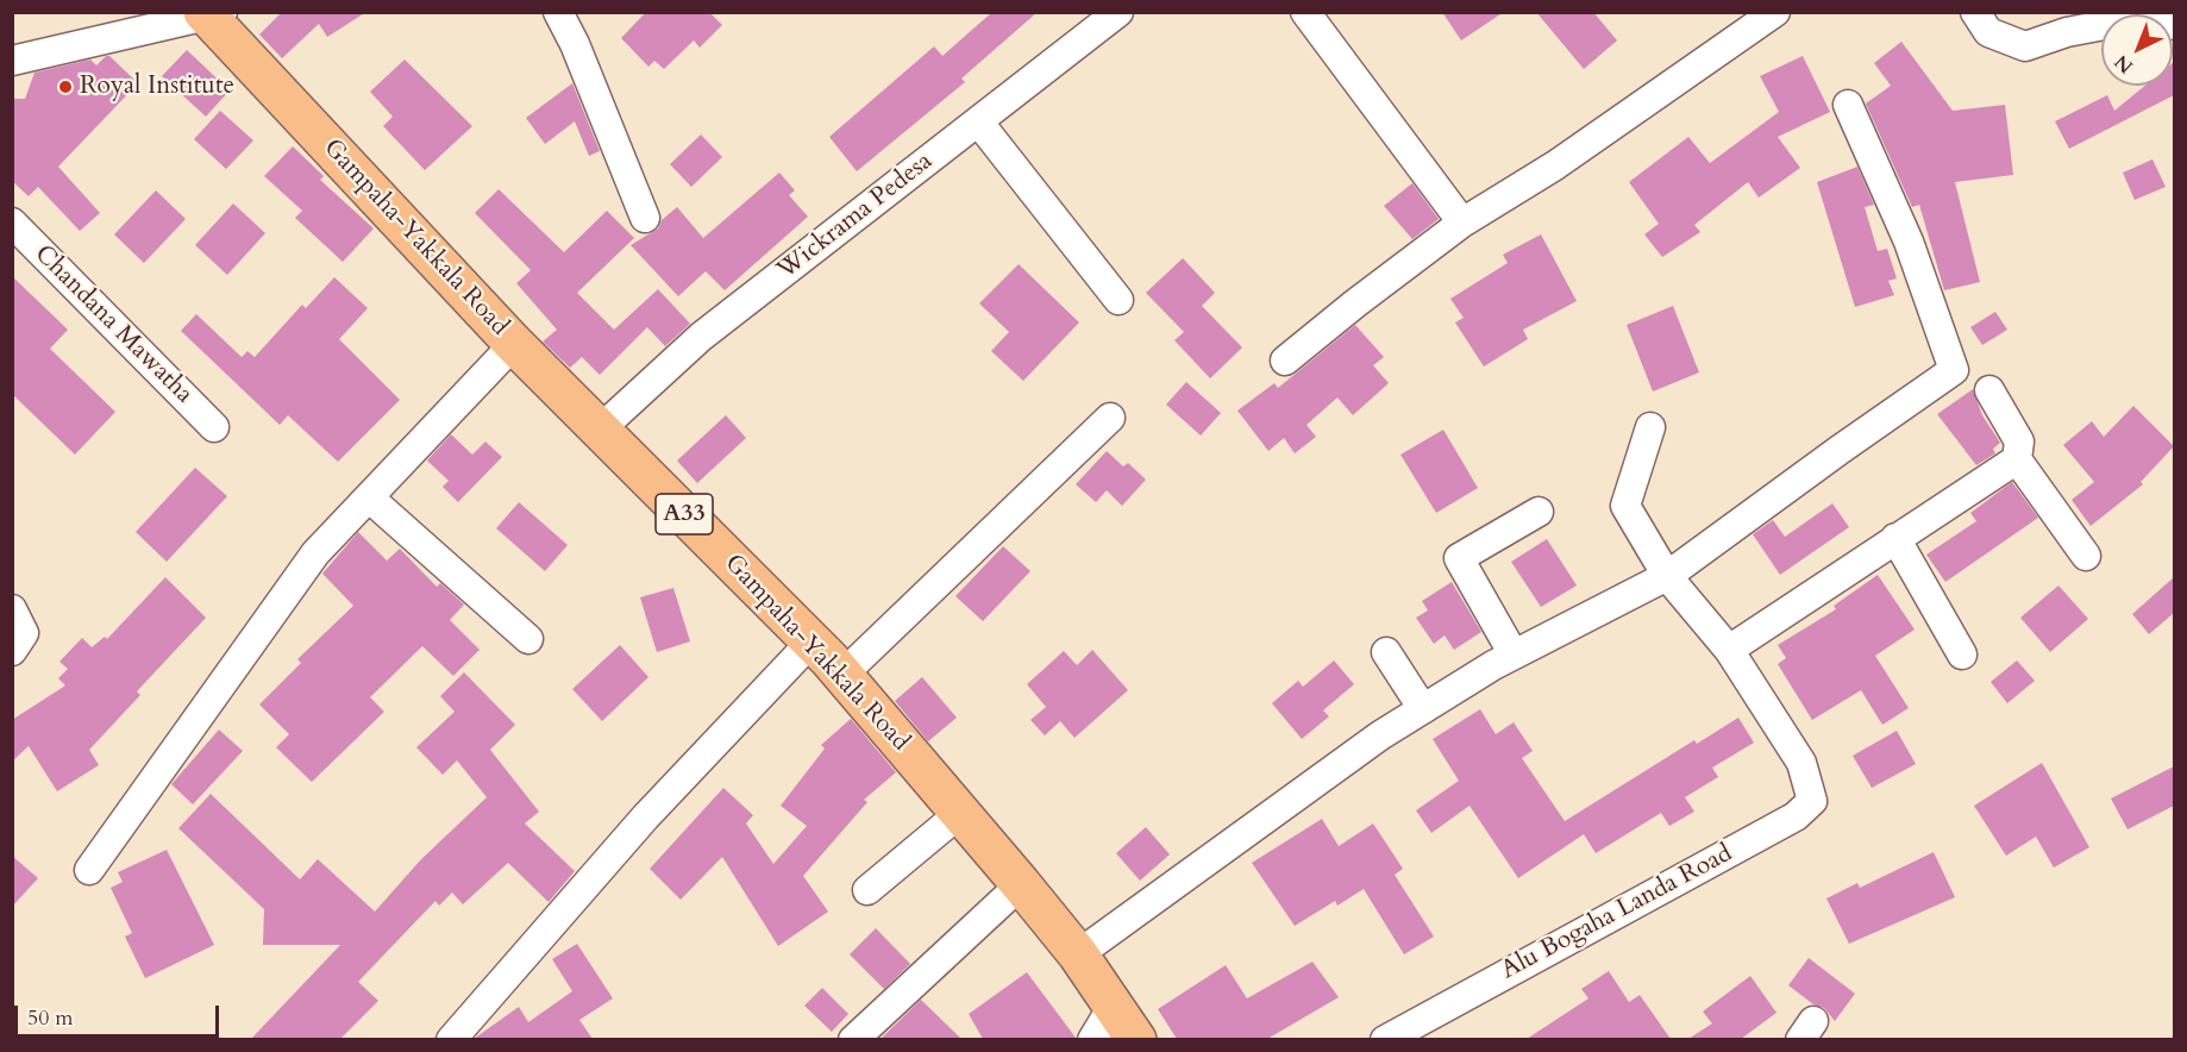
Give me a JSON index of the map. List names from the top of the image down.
{
  "streets": {
    "highway": ["Gampaha-Yakkala Road", "A33"],
    "street": ["Wickrama Pedesa", "Chandana Mawatha", "Alu Bogaha Landa Road"]
  },
  "crossings": [
    ["Wickrama Pedesa", "Gampaha-Yakkala Road"]
  ],
  "places": ["Royal Institute"],
  "scale_bar": "50 m",
  "north": "bottom left"
}
